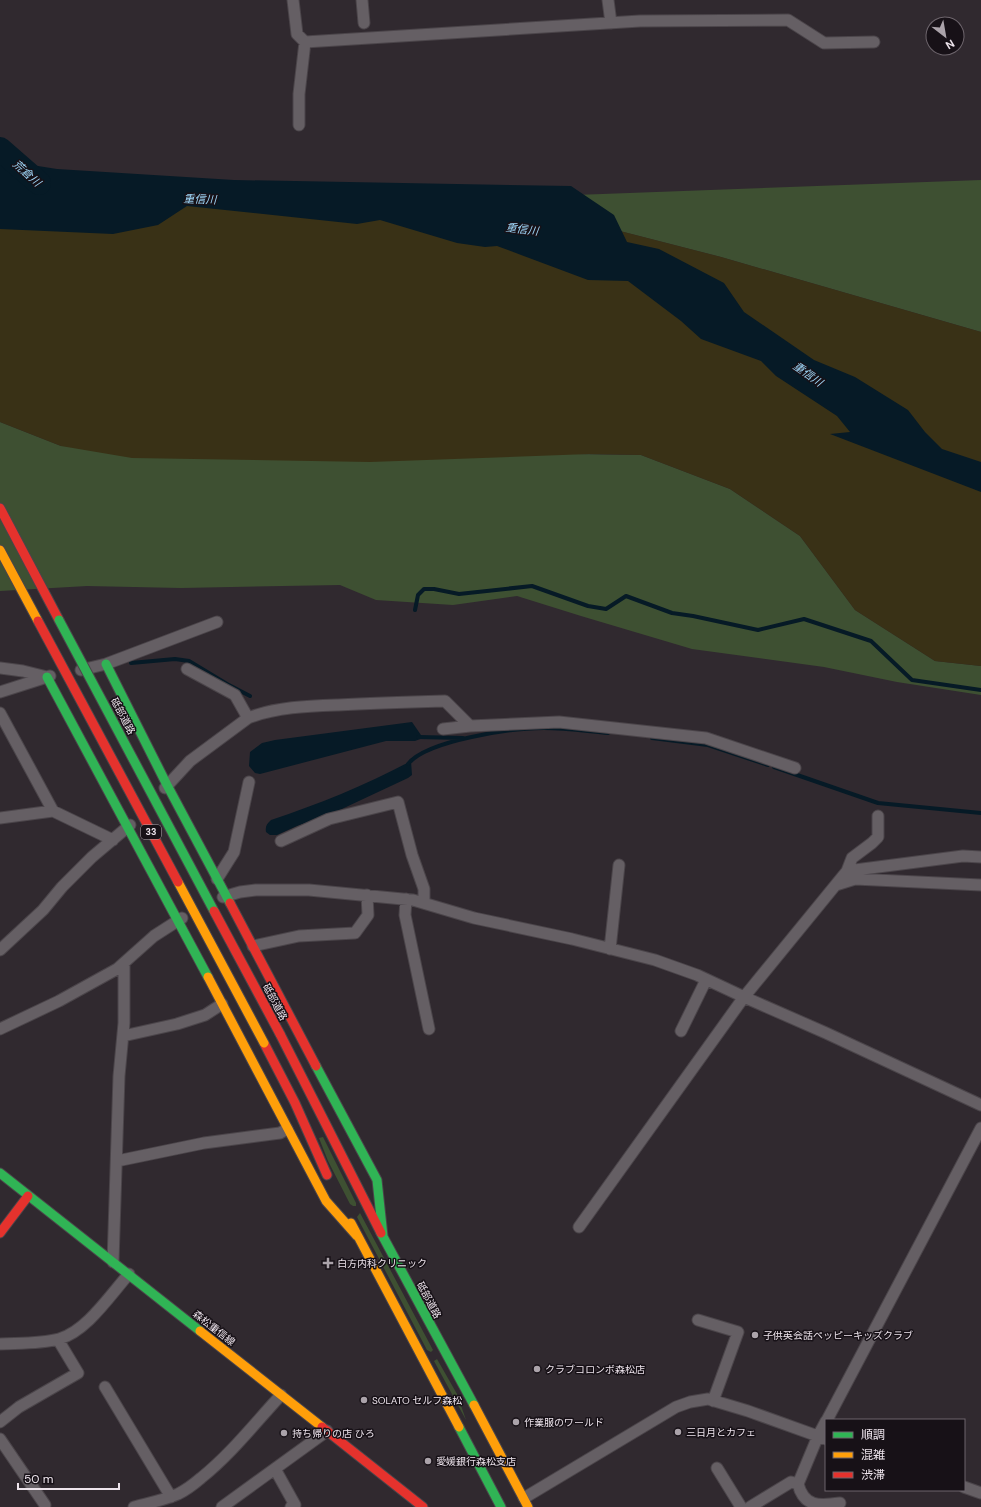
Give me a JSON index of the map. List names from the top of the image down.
{
  "streets": {
    "main road": ["砥部道路", "33", "森松重信線"]
  },
  "water": ["荒倉川", "重信川"],
  "places": {
    "health": ["白方内科クリニック"],
    "other": [
      "子供英会話ペッピーキッズクラブ",
      "クラブコロンボ森松店",
      "SOLATO セルフ森松",
      "作業服のワールド",
      "三日月とカフェ",
      "持ち帰りの店 ひろ",
      "愛媛銀行森松支店"
    ]
  },
  "legend": ["順調", "混雑", "渋滞"],
  "scale_bar": "50 m",
  "north": "bottom right"
}
